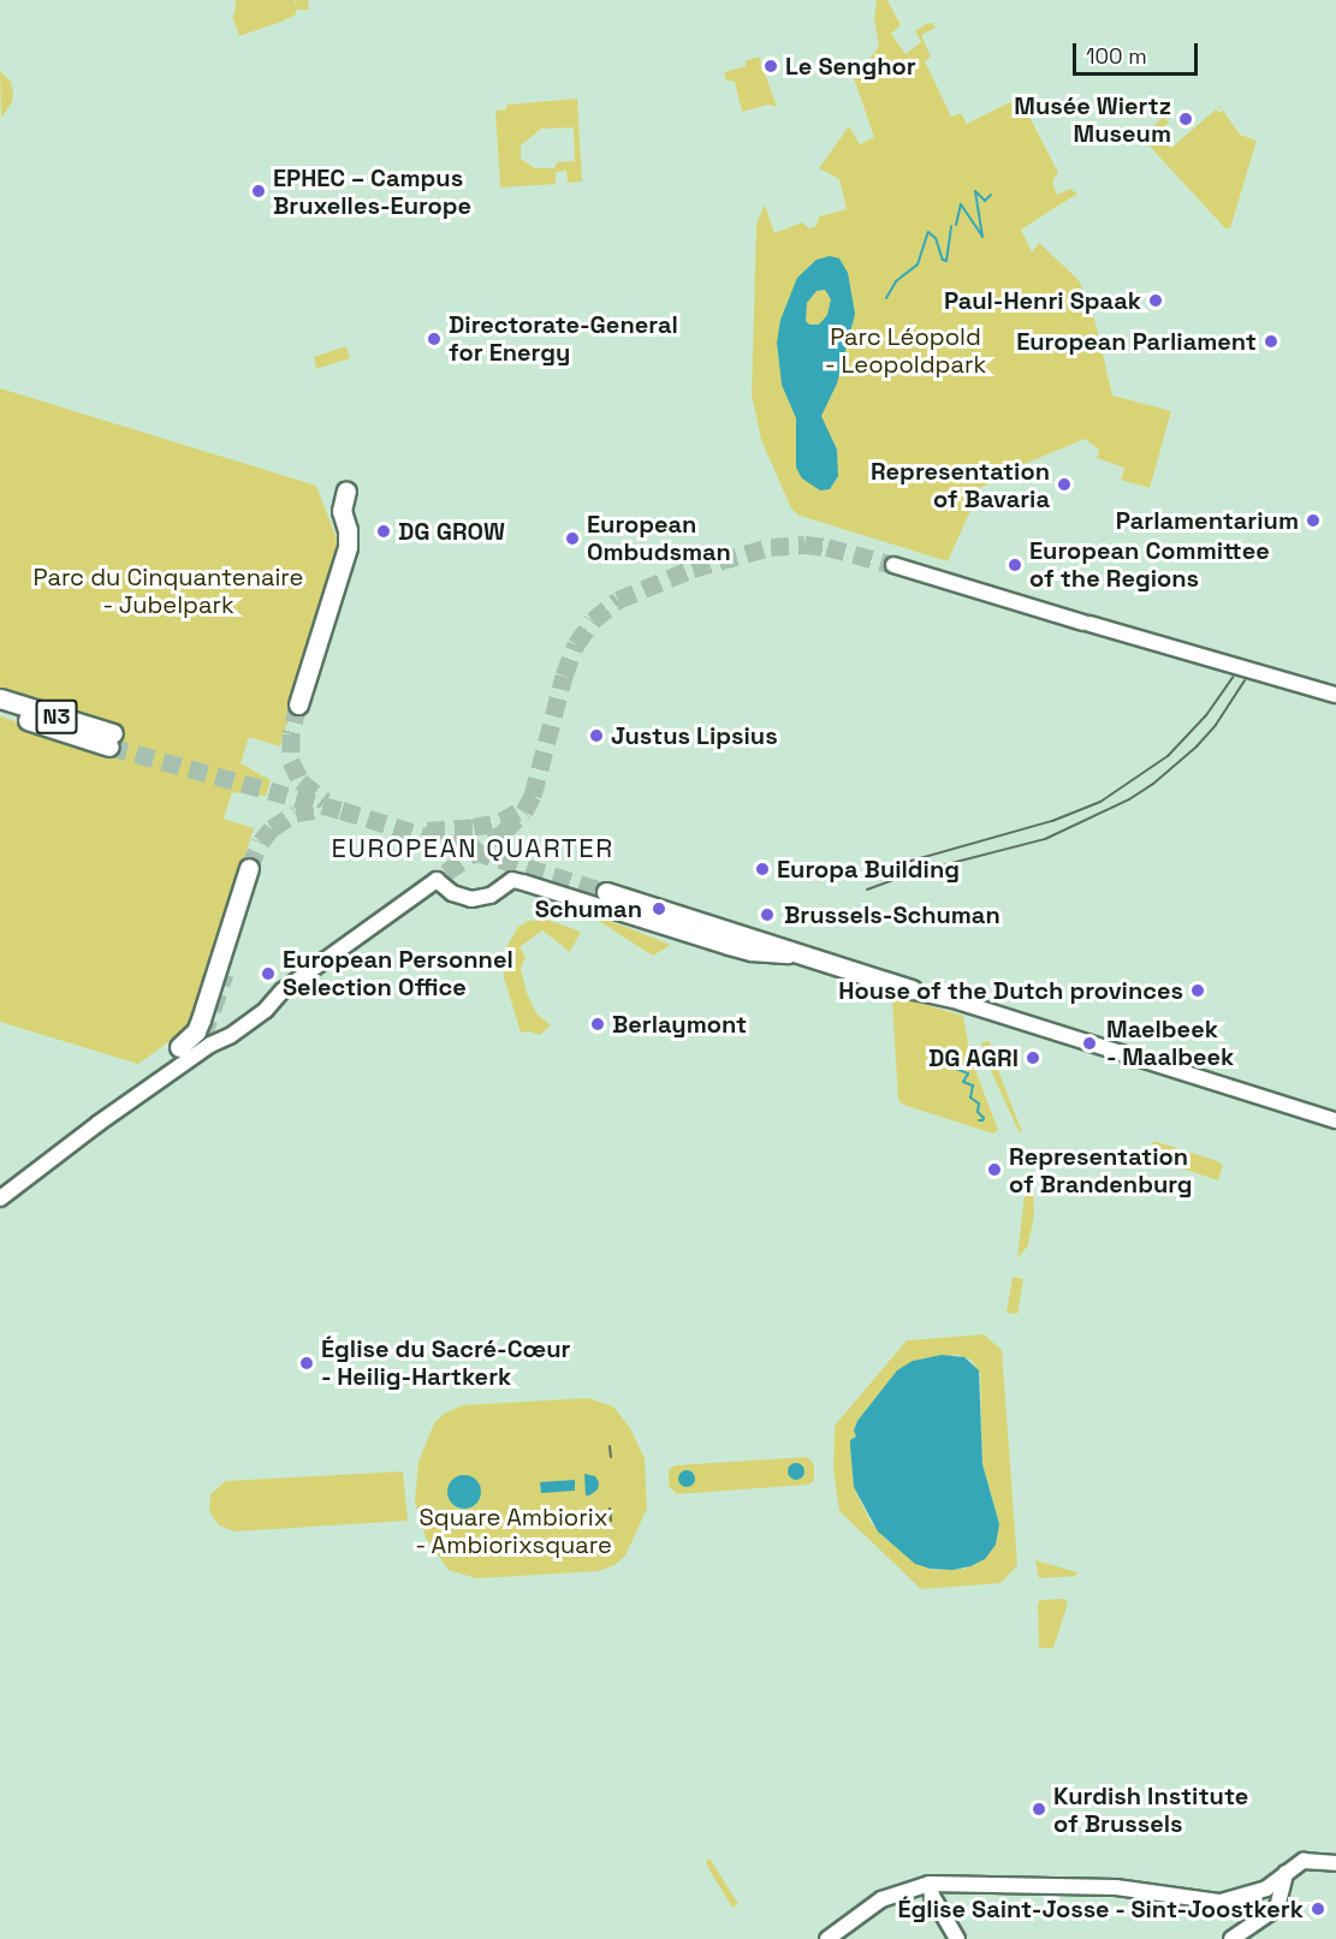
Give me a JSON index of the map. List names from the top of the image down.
{
  "streets": {
    "highway": ["N3"]
  },
  "districts": ["EUROPEAN QUARTER"],
  "parks": ["Parc Léopold - Leopoldpark", "Parc du Cinquantenaire - Jubelpark", "Square Ambiorix - Ambiorixsquare"],
  "places": [
    "Le Senghor",
    "Musée Wiertz Museum",
    "EPHEC – Campus Bruxelles-Europe",
    "Paul-Henri Spaak",
    "Directorate-General for Energy",
    "European Parliament",
    "Representation of Bavaria",
    "Parlamentarium",
    "DG GROW",
    "European Ombudsman",
    "European Committee of the Regions",
    "Justus Lipsius",
    "Europa Building",
    "Schuman",
    "Brussels-Schuman",
    "European Personnel Selection Office",
    "House of the Dutch provinces",
    "Berlaymont",
    "Maelbeek - Maalbeek",
    "DG AGRI",
    "Representation of Brandenburg",
    "Église du Sacré-Cœur - Heilig-Hartkerk",
    "Kurdish Institute of Brussels",
    "Église Saint-Josse - Sint-Joostkerk"
  ],
  "scale_bar": "100 m"
}
